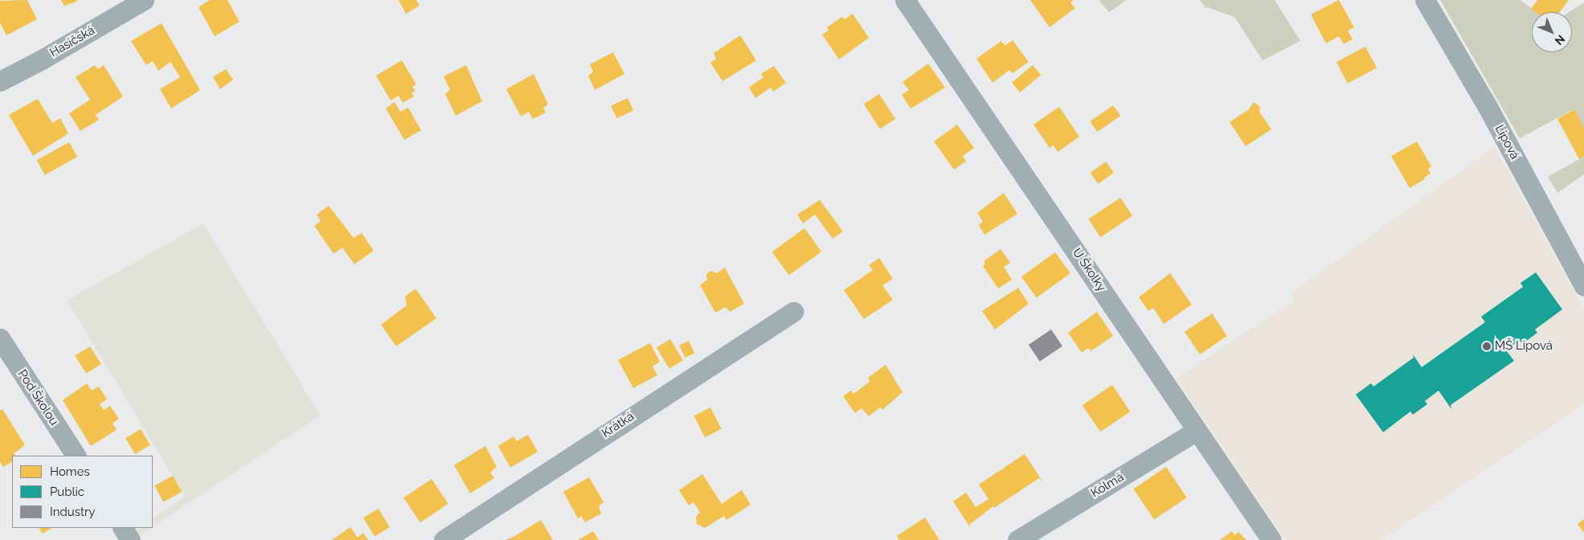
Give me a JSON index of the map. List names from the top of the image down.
{
  "streets": {
    "street": [
      "Hasičská",
      "Lipová",
      "U Školky",
      "Pod Školou",
      "Krátká",
      "Kolmá"
    ]
  },
  "crossings": [
    ["U Školky", "Kolmá"]
  ],
  "places": ["MŠ Lipová"],
  "legend": ["Homes", "Public", "Industry"],
  "north": "bottom right"
}
